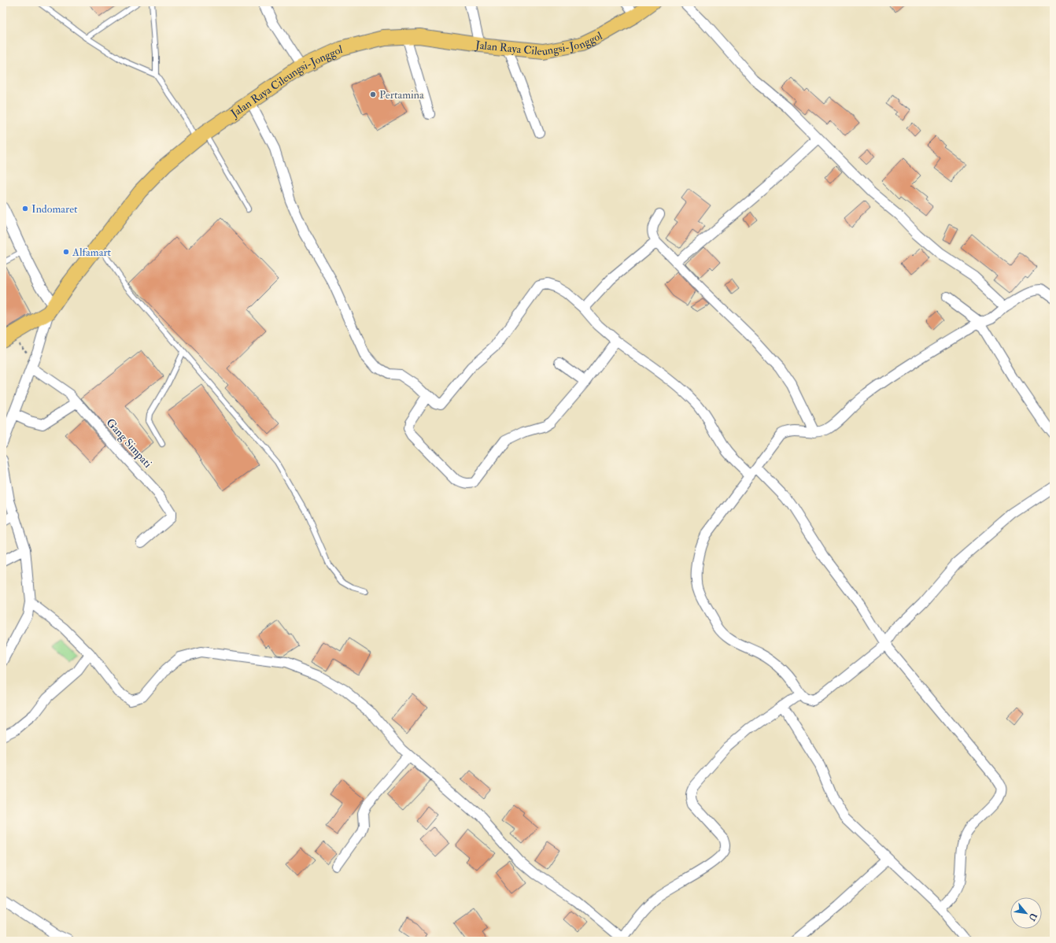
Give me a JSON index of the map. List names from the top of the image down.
{
  "streets": {
    "main road": ["Jalan Raya Cileungsi-Jonggol"],
    "street": ["Gang Simpati"]
  },
  "places": ["Pertamina", "Indomaret", "Alfamart"],
  "north": "bottom right"
}
